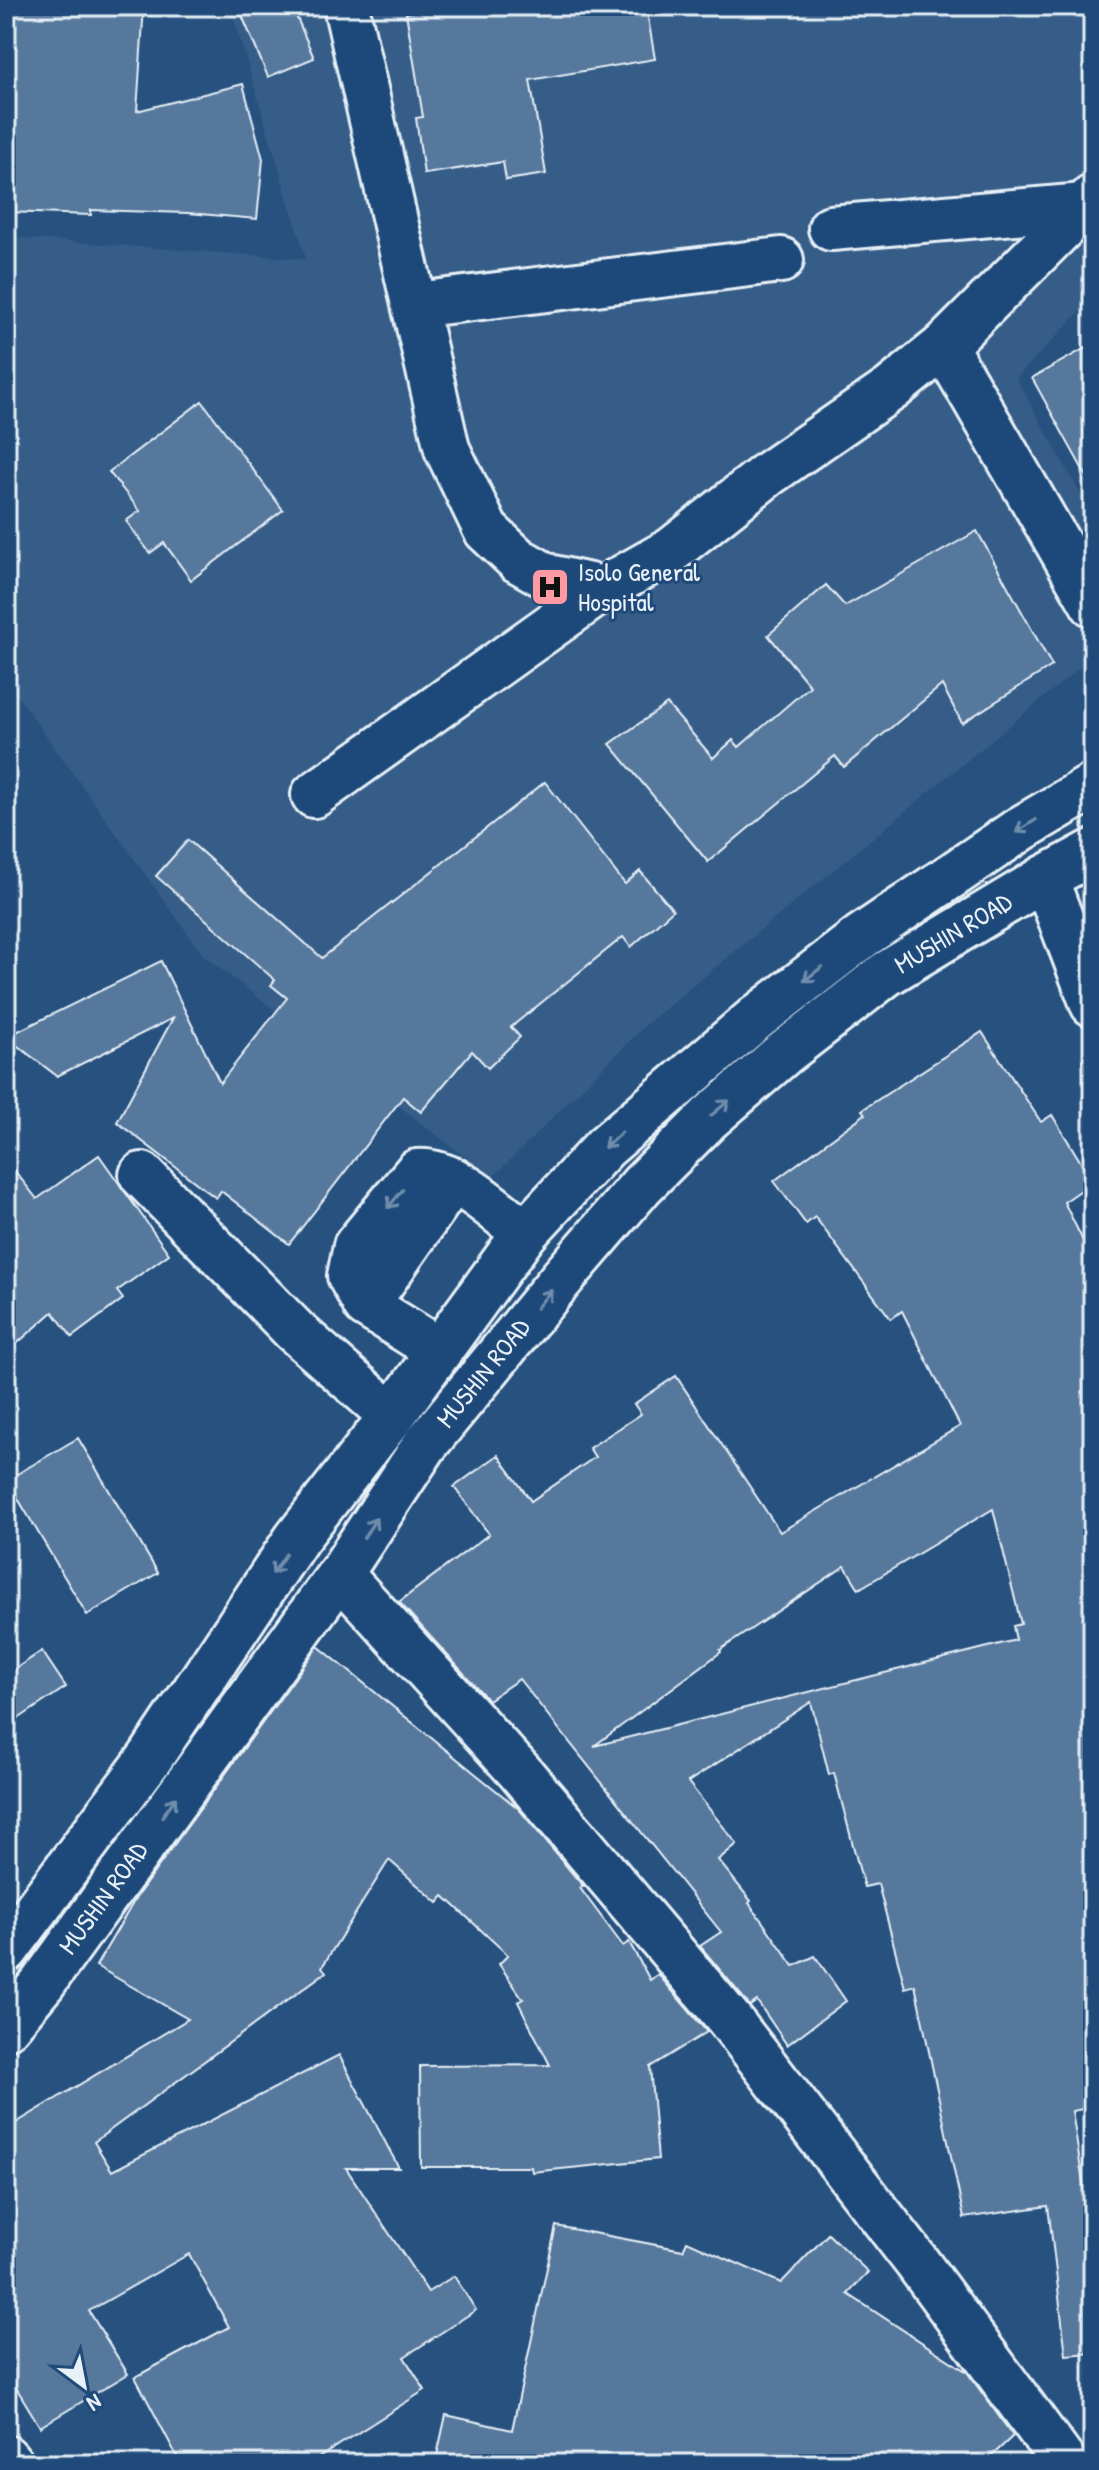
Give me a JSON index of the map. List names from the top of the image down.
{
  "streets": {
    "main road": ["MUSHIN ROAD"]
  },
  "places": {
    "hospital": ["Isolo General Hospital"]
  },
  "north": "bottom right"
}
